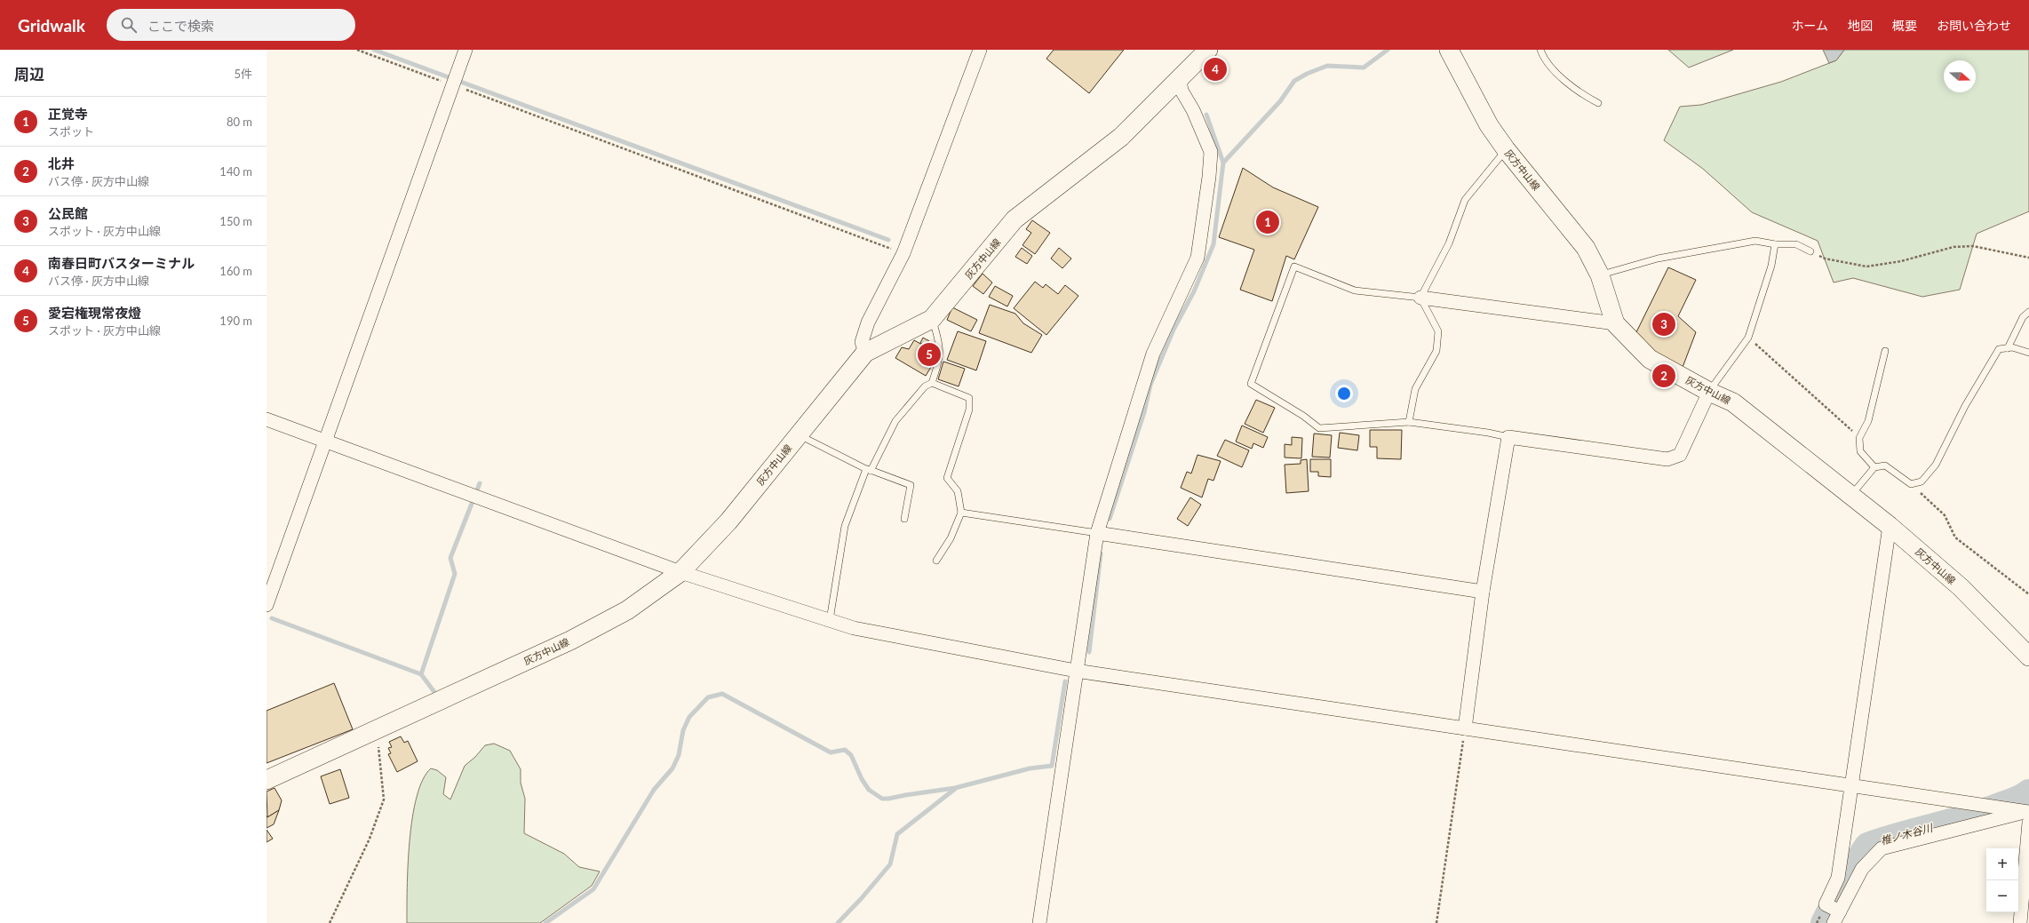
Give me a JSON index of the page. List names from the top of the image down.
{
  "streets": {
    "main road": ["灰方中山線"]
  },
  "water": ["椎ノ木谷川"],
  "north": "right",
  "page": {
    "header": "Gridwalk",
    "search": "ここで検索",
    "nav": [
      "ホーム",
      "地図",
      "概要",
      "お問い合わせ"
    ],
    "heading": ["周辺", "5件"],
    "pins": [
      "4",
      "1",
      "3",
      "5",
      "2"
    ],
    "list": [
      {
        "mark": "1",
        "name": "正覚寺",
        "note": "スポット",
        "value": "80 m"
      },
      {
        "mark": "2",
        "name": "北井",
        "note": "バス停 · 灰方中山線",
        "value": "140 m"
      },
      {
        "mark": "3",
        "name": "公民館",
        "note": "スポット · 灰方中山線",
        "value": "150 m"
      },
      {
        "mark": "4",
        "name": "南春日町バスターミナル",
        "note": "バス停 · 灰方中山線",
        "value": "160 m"
      },
      {
        "mark": "5",
        "name": "愛宕権現常夜燈",
        "note": "スポット · 灰方中山線",
        "value": "190 m"
      }
    ],
    "map_buttons": ["+", "−"]
  }
}
